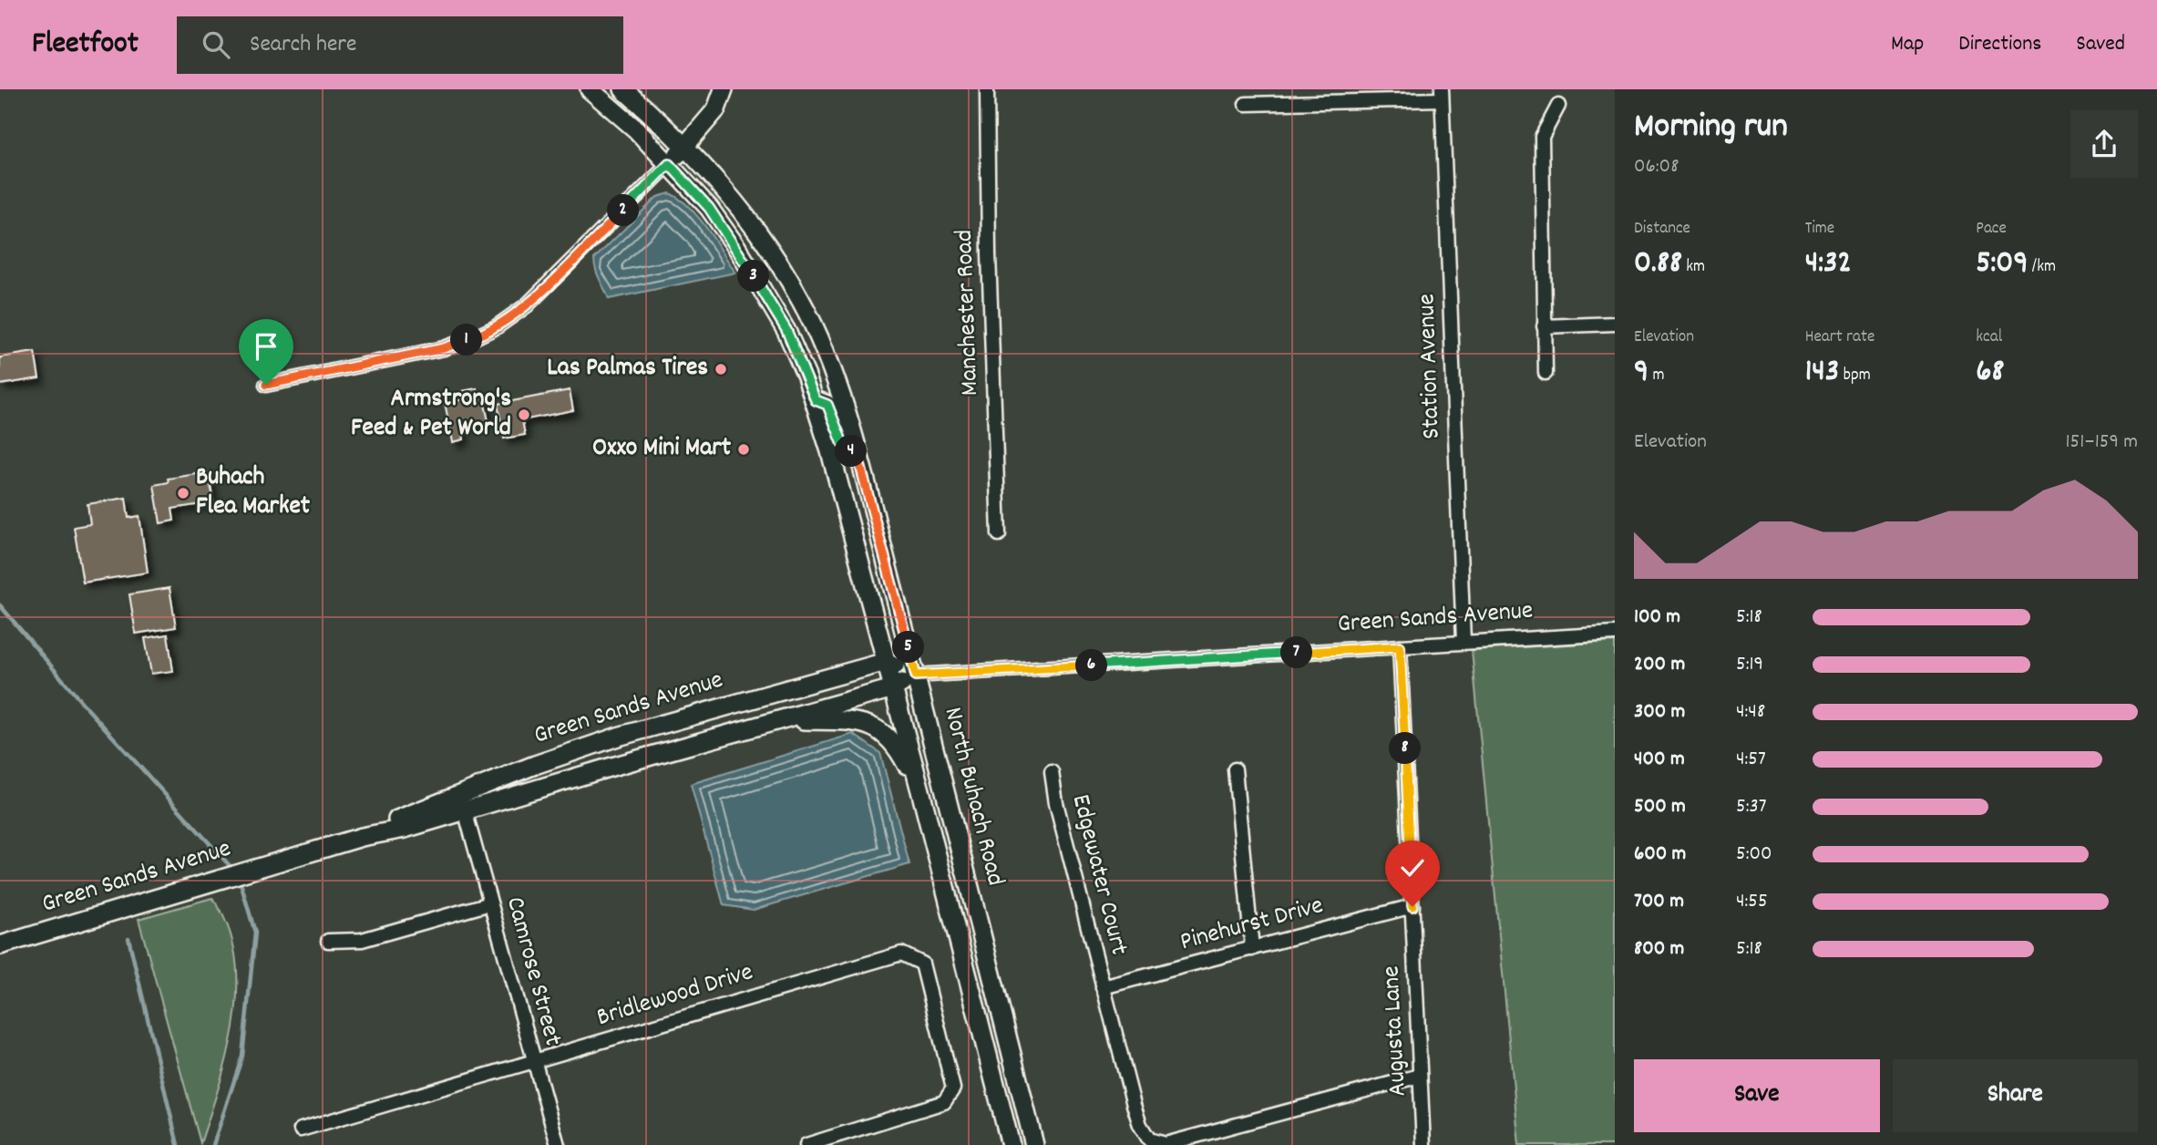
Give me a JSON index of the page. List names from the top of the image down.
{
  "streets": {
    "main road": ["Green Sands Avenue", "North Buhach Road"],
    "street": [
      "Manchester Road",
      "Station Avenue",
      "Edgewater Court",
      "Pinehurst Drive",
      "Camrose Street",
      "Bridlewood Drive",
      "Augusta Lane"
    ]
  },
  "crossings": [
    ["Station Avenue", "Green Sands Avenue"],
    ["Green Sands Avenue", "North Buhach Road"],
    ["Green Sands Avenue", "Camrose Street"],
    ["Green Sands Avenue", "Augusta Lane"],
    ["Edgewater Court", "Pinehurst Drive"],
    ["Edgewater Court", "Augusta Lane"],
    ["Pinehurst Drive", "Augusta Lane"],
    ["Camrose Street", "Bridlewood Drive"]
  ],
  "places": [
    "Las Palmas Tires",
    "Armstrong's Feed & Pet World",
    "Oxxo Mini Mart",
    "Buhach Flea Market"
  ],
  "page": {
    "header": "Fleetfoot",
    "search": "Search here",
    "nav": ["Map", "Directions", "Saved"],
    "heading": ["Morning run", "06:08"],
    "pins": [
      "2",
      "3",
      "1",
      "4",
      "5",
      "7",
      "6",
      "8"
    ],
    "stats": [
      ["Distance", "0.88 km"],
      ["Time", "4:32"],
      ["Pace", "5:09 /km"],
      ["Elevation", "9 m"],
      ["Heart rate", "143 bpm"],
      ["kcal", "68"]
    ],
    "chart": ["Elevation", "151–159 m"],
    "list": [
      {
        "name": "100 m",
        "note": "5:18"
      },
      {
        "name": "200 m",
        "note": "5:19"
      },
      {
        "name": "300 m",
        "note": "4:48"
      },
      {
        "name": "400 m",
        "note": "4:57"
      },
      {
        "name": "500 m",
        "note": "5:37"
      },
      {
        "name": "600 m",
        "note": "5:00"
      },
      {
        "name": "700 m",
        "note": "4:55"
      },
      {
        "name": "800 m",
        "note": "5:18"
      }
    ],
    "buttons": ["Save", "Share"]
  }
}
